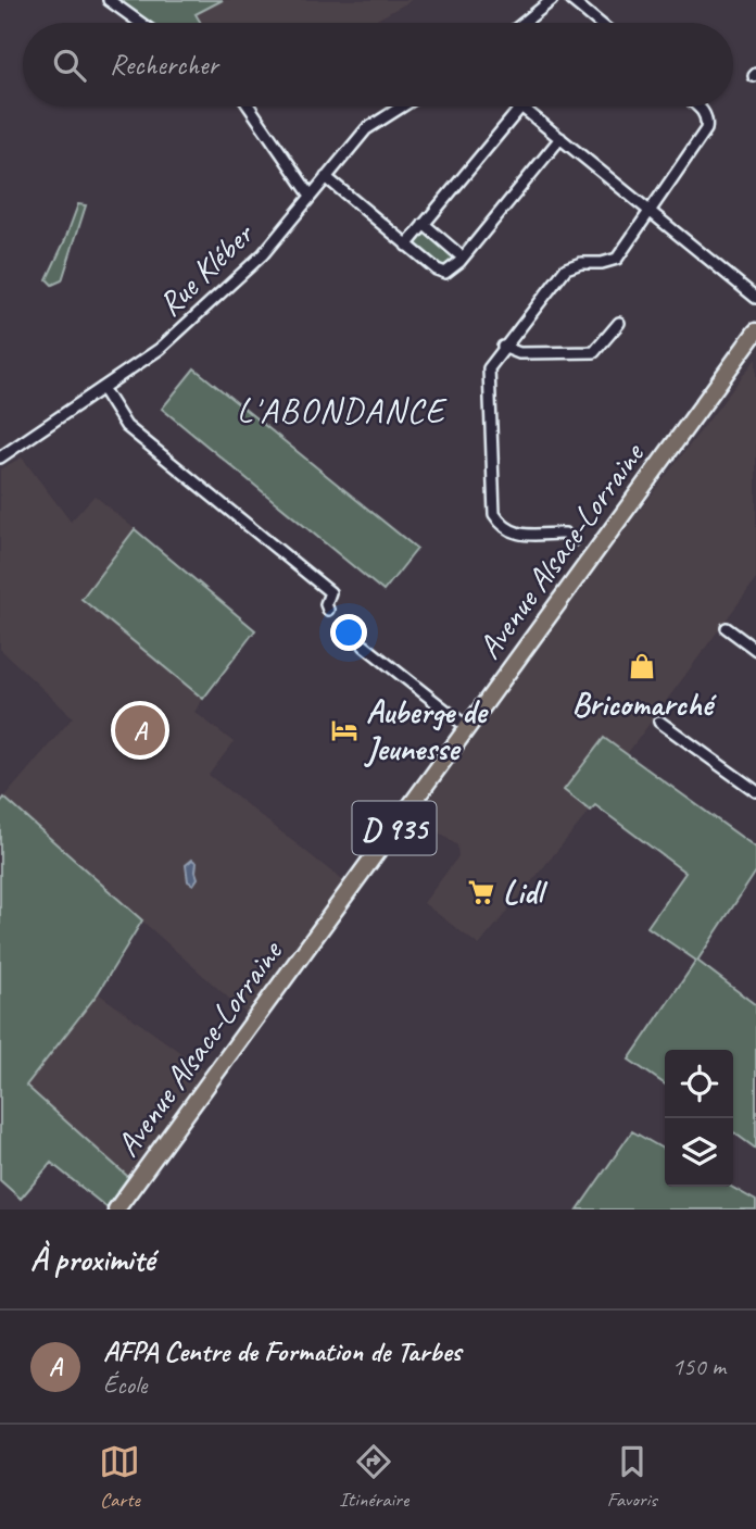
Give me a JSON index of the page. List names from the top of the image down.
{
  "streets": {
    "main road": ["Avenue Alsace-Lorraine", "D 935"],
    "street": ["Rue Kléber"]
  },
  "districts": ["L'ABONDANCE"],
  "places": {
    "shop": ["Bricomarché"],
    "hotel": ["Auberge de Jeunesse"],
    "supermarket": ["Lidl"]
  },
  "page": {
    "search": "Rechercher",
    "pins": "A",
    "heading": "À proximité",
    "list": [
      {
        "mark": "A",
        "name": "AFPA Centre de Formation de Tarbes",
        "note": "École",
        "value": "150 m"
      }
    ],
    "nav": ["Carte", "Itinéraire", "Favoris"]
  }
}
